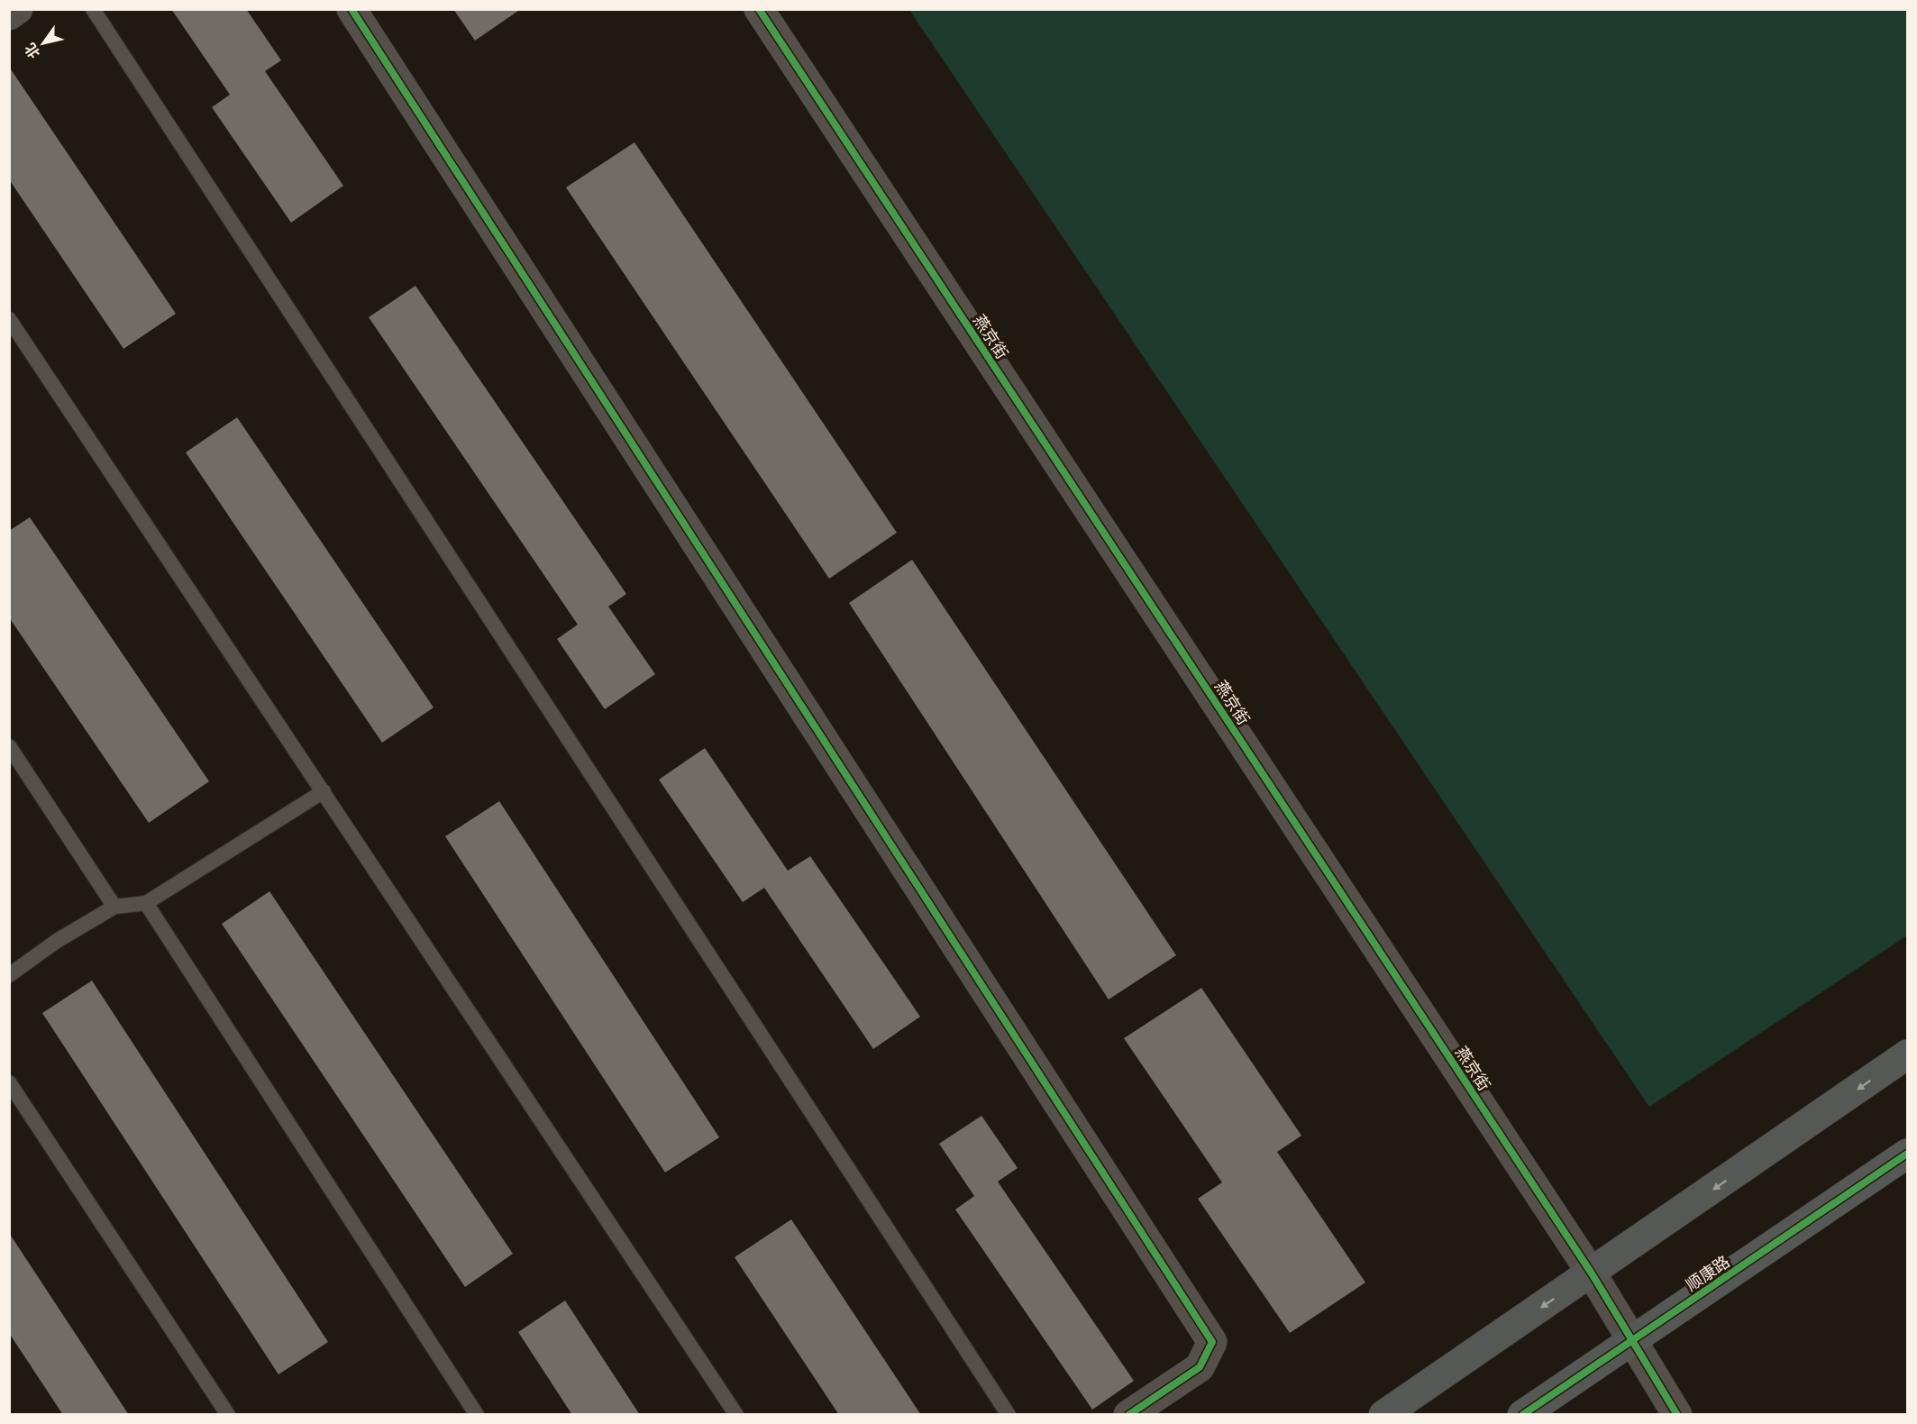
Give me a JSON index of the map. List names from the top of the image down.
{
  "streets": {
    "main road": ["顺康路"],
    "street": ["燕京街"]
  },
  "crossings": [
    ["燕京街", "顺康路"]
  ],
  "north": "bottom left"
}
